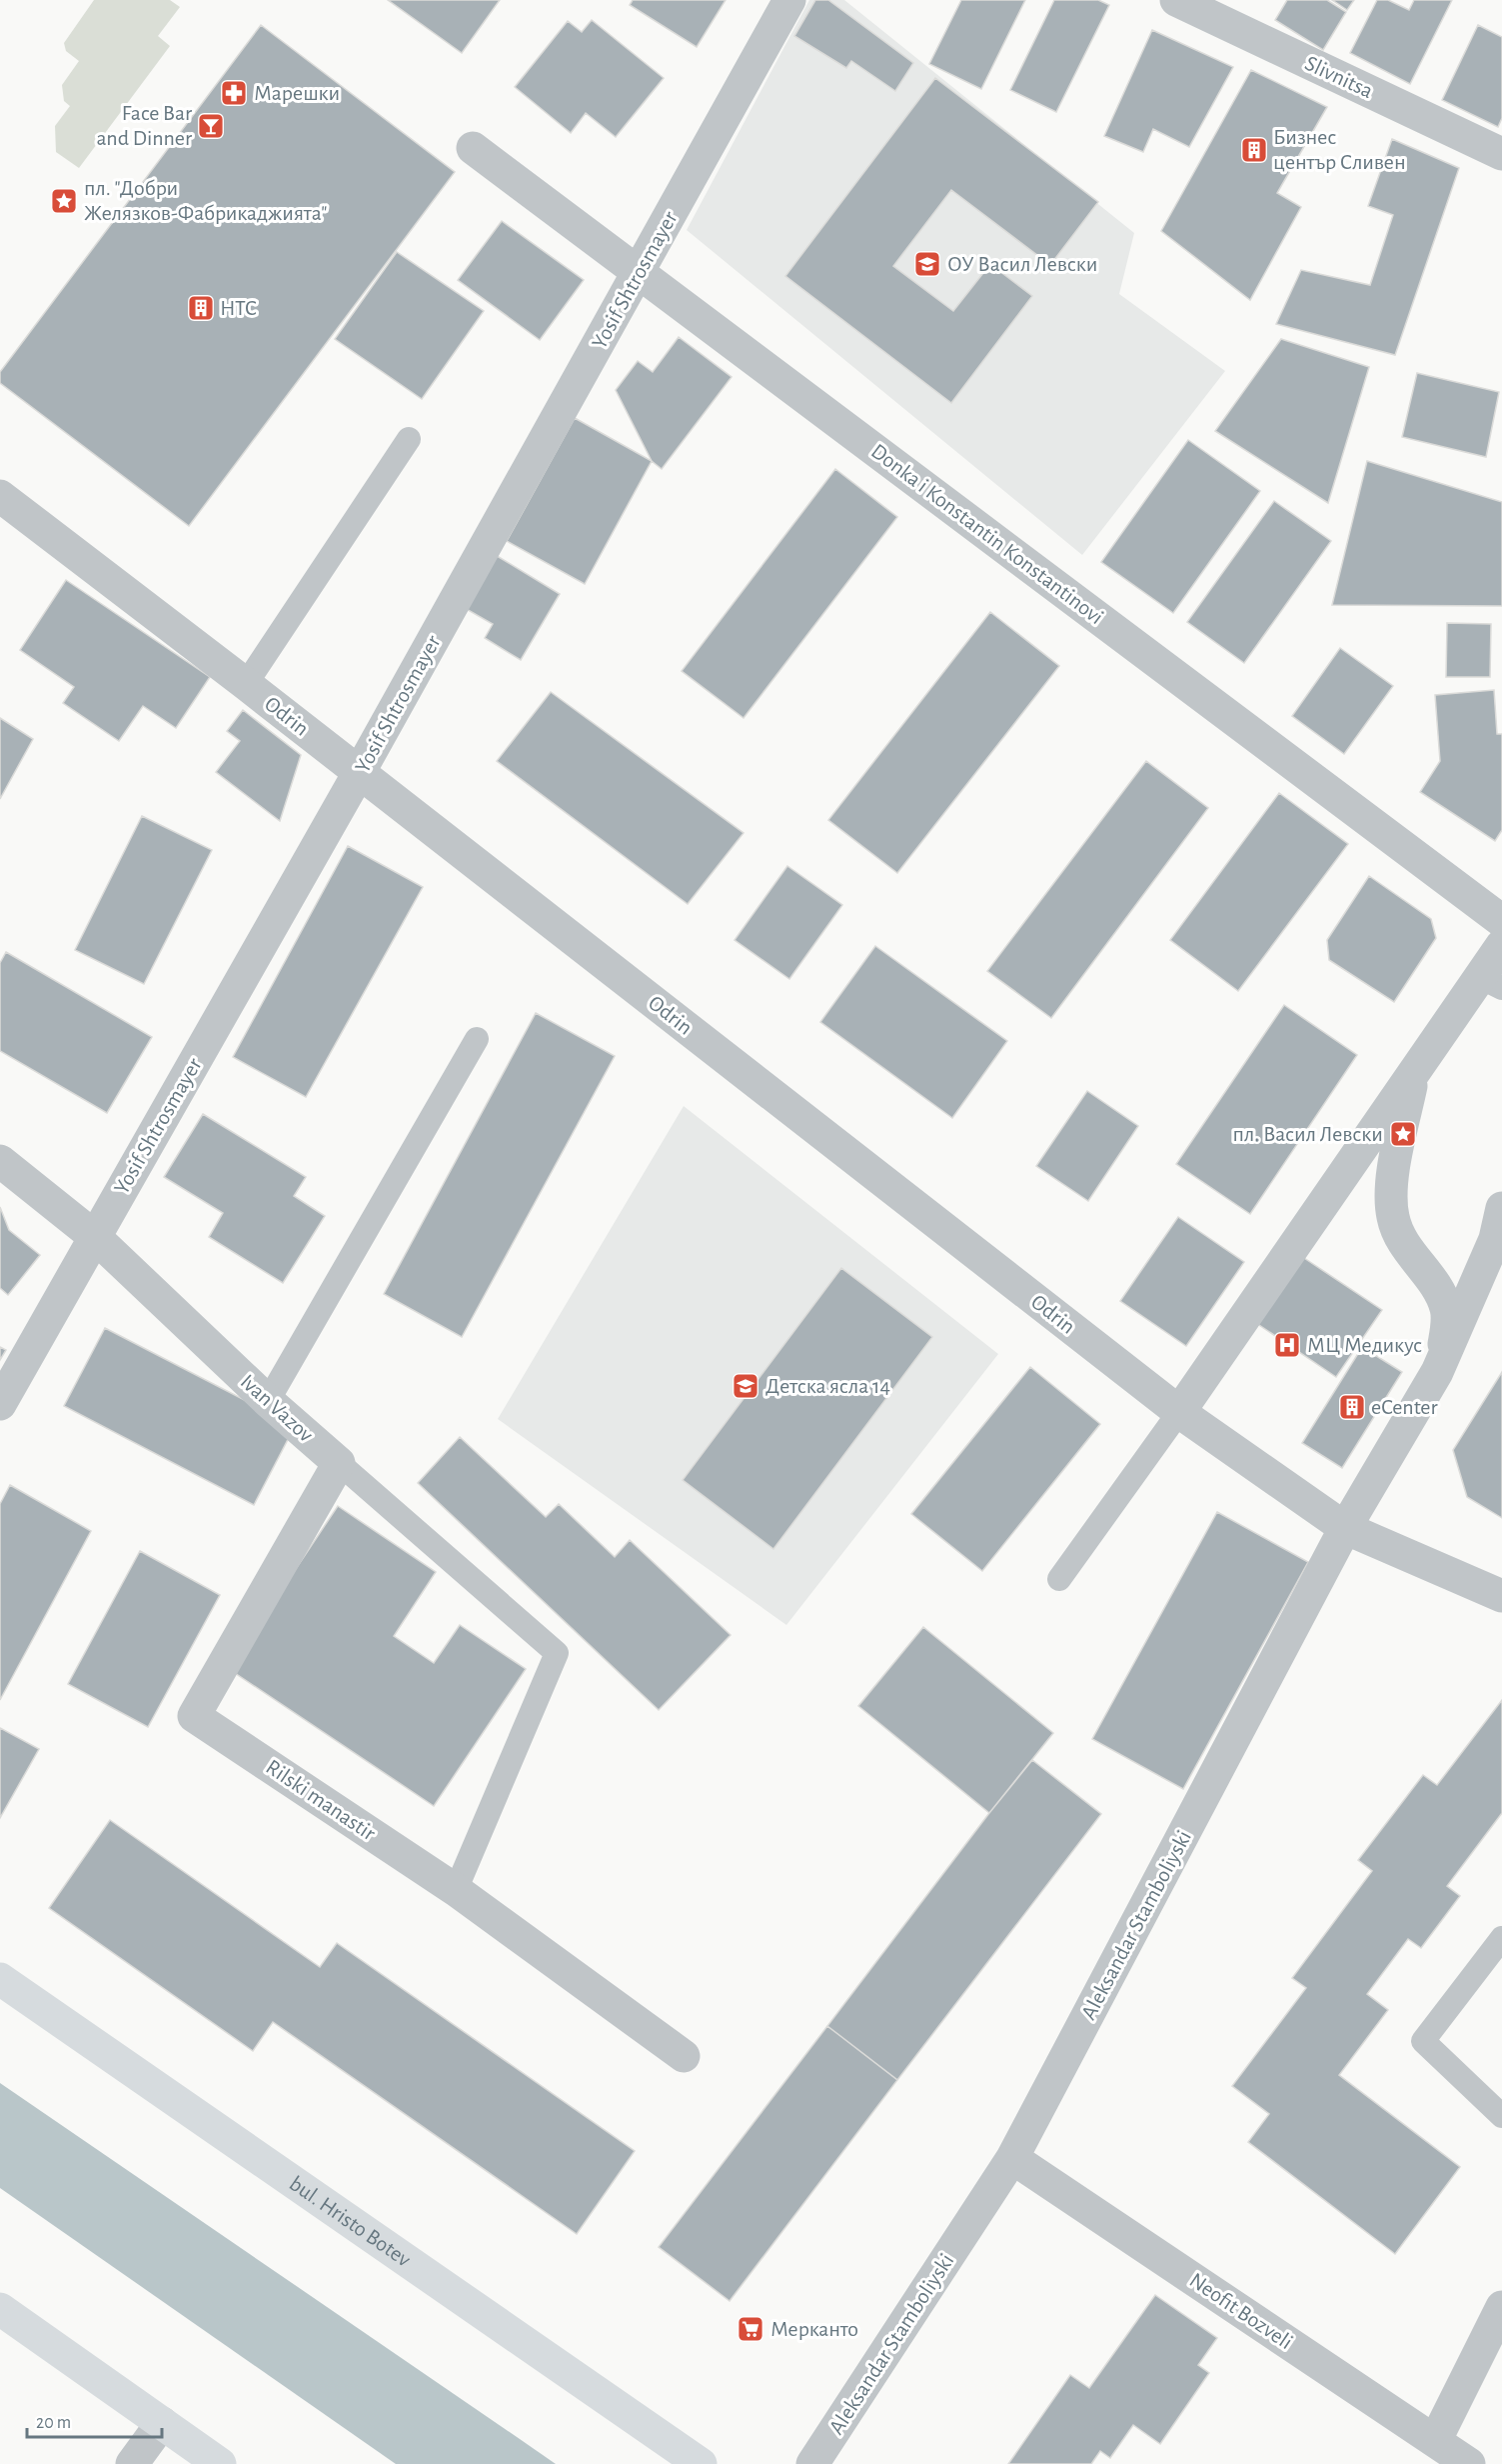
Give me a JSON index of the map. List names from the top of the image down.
{
  "streets": {
    "main road": ["bul. Hristo Botev"],
    "street": [
      "Slivnitsa",
      "Yosif Shtrosmayer",
      "Donka i Konstantin Konstantinovi",
      "Odrin",
      "Ivan Vazov",
      "Rilski manastir",
      "Aleksandar Stamboliyski",
      "Neofit Bozveli"
    ]
  },
  "crossings": [
    ["Yosif Shtrosmayer", "Donka i Konstantin Konstantinovi"],
    ["Yosif Shtrosmayer", "Odrin"],
    ["Yosif Shtrosmayer", "Ivan Vazov"],
    ["Odrin", "Aleksandar Stamboliyski"],
    ["Ivan Vazov", "Rilski manastir"],
    ["Aleksandar Stamboliyski", "Neofit Bozveli"]
  ],
  "places": {
    "pharmacy": ["Марешки"],
    "bar": ["Face Bar and Dinner"],
    "building": ["Бизнес център Сливен", "НТС", "eCenter"],
    "place": ["пл. \"Добри Желязков-Фабрикаджията\"", "пл. Васил Левски"],
    "school or university": ["ОУ Васил Левски", "Детска ясла 14"],
    "hospital": ["МЦ Медикус"],
    "supermarket": ["Мерканто"]
  },
  "scale_bar": "20 m"
}
